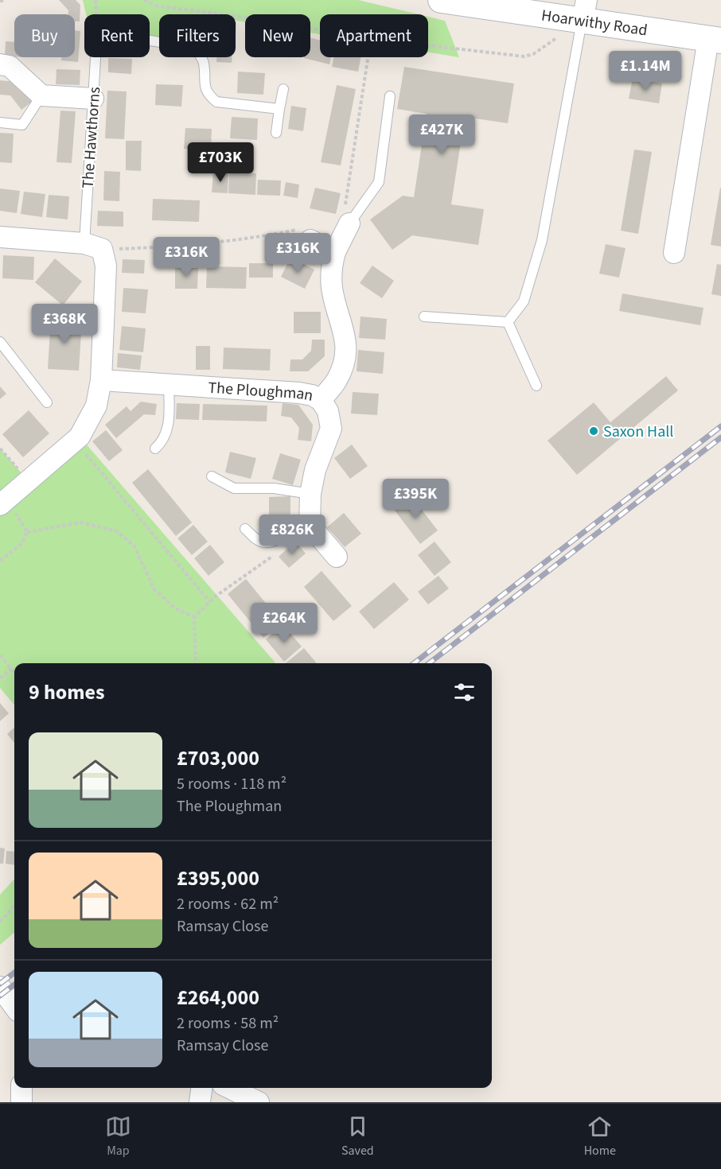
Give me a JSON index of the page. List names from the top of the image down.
{
  "streets": {
    "street": ["Hoarwithy Road", "The Ploughman"],
    "lane": ["The Hawthorns"]
  },
  "places": ["Saxon Hall"],
  "page": {
    "chip": [
      "Buy",
      "Rent",
      "Filters",
      "New",
      "Apartment"
    ],
    "price": [
      "£1.14M",
      "£427K",
      "£703K",
      "£316K",
      "£316K",
      "£368K",
      "£395K",
      "£826K",
      "£264K"
    ],
    "heading": "9 homes",
    "list": [
      {
        "name": "£703,000",
        "note": "5 rooms · 118 m² · The Ploughman"
      },
      {
        "name": "£395,000",
        "note": "2 rooms · 62 m² · Ramsay Close"
      },
      {
        "name": "£264,000",
        "note": "2 rooms · 58 m² · Ramsay Close"
      }
    ],
    "tabs": ["Map", "Saved", "Home"]
  }
}
